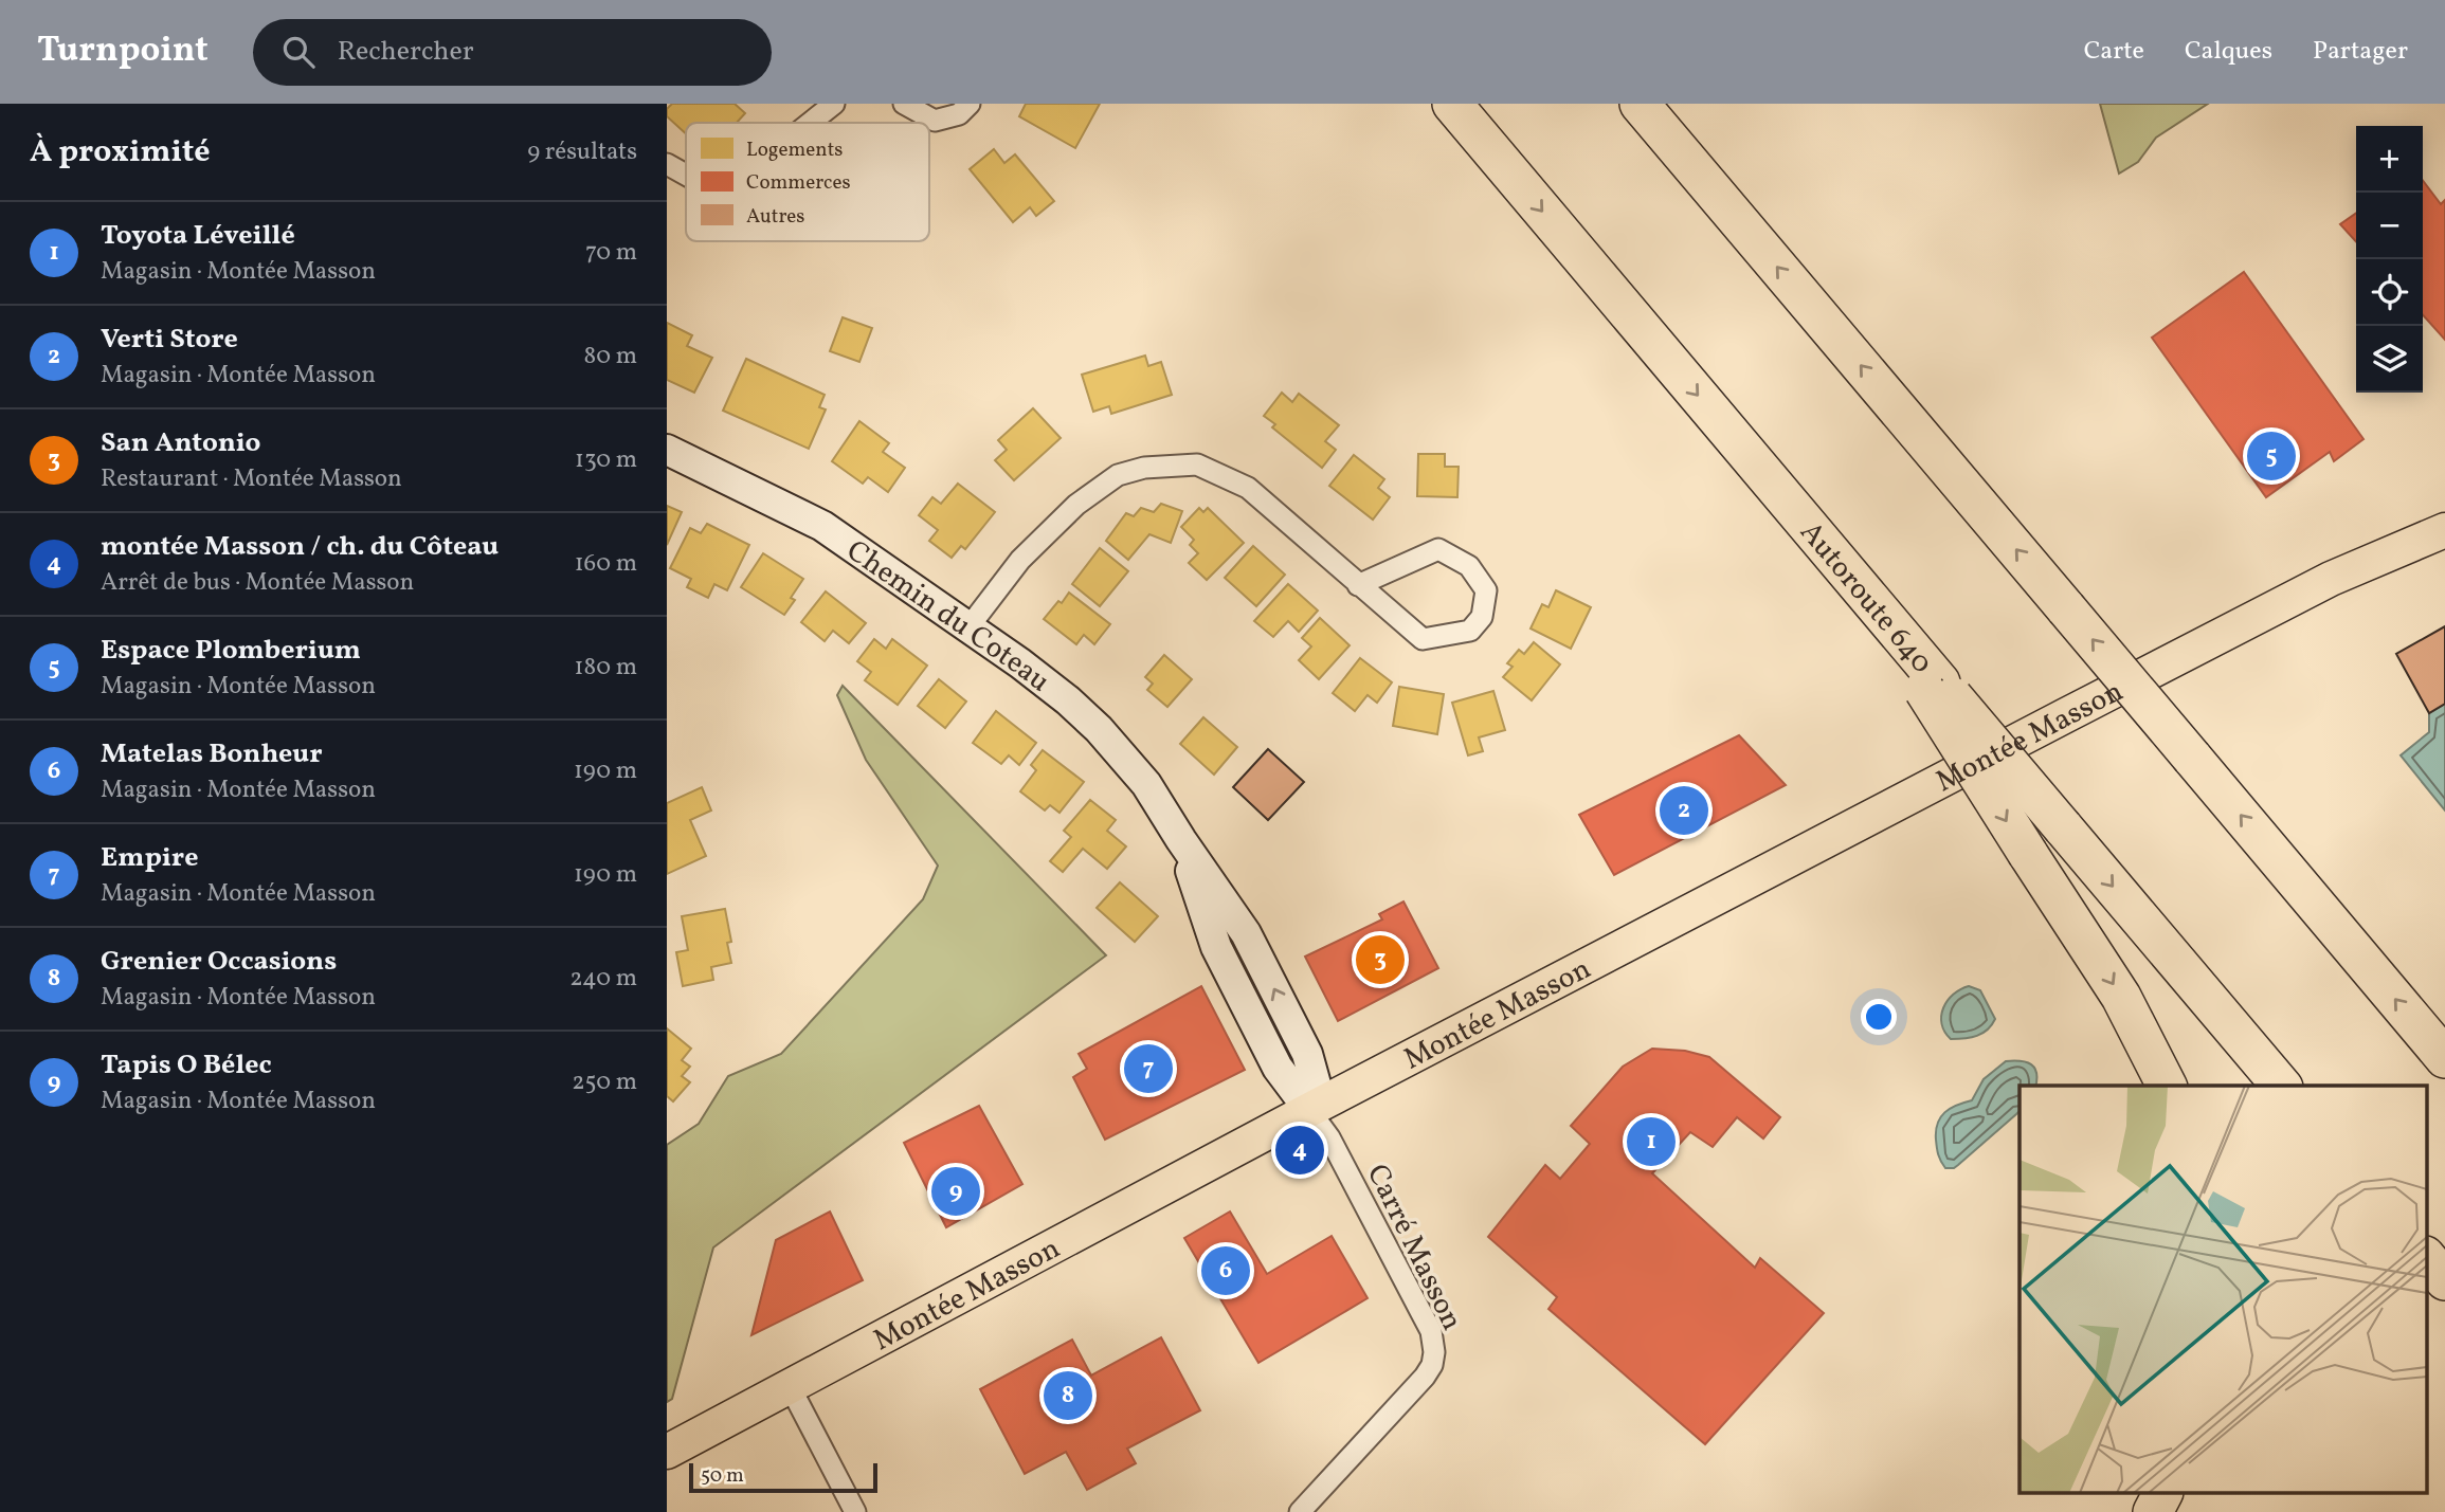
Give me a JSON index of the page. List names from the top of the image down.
{
  "streets": {
    "highway": ["Autoroute 640"],
    "main road": ["Montée Masson"],
    "street": ["Chemin du Coteau", "Carré Masson"]
  },
  "crossings": [
    ["Chemin du Coteau", "Montée Masson"],
    ["Chemin du Coteau", "Carré Masson"],
    ["Montée Masson", "Carré Masson"]
  ],
  "legend": ["Logements", "Commerces", "Autres"],
  "scale_bar": "50 m",
  "page": {
    "header": "Turnpoint",
    "search": "Rechercher",
    "nav": ["Carte", "Calques", "Partager"],
    "heading": ["À proximité", "9 résultats"],
    "map_buttons": ["+", "−"],
    "list": [
      {
        "mark": "1",
        "name": "Toyota Léveillé",
        "note": "Magasin · Montée Masson",
        "value": "70 m"
      },
      {
        "mark": "2",
        "name": "Verti Store",
        "note": "Magasin · Montée Masson",
        "value": "80 m"
      },
      {
        "mark": "3",
        "name": "San Antonio",
        "note": "Restaurant · Montée Masson",
        "value": "130 m"
      },
      {
        "mark": "4",
        "name": "montée Masson / ch. du Côteau",
        "note": "Arrêt de bus · Montée Masson",
        "value": "160 m"
      },
      {
        "mark": "5",
        "name": "Espace Plomberium",
        "note": "Magasin · Montée Masson",
        "value": "180 m"
      },
      {
        "mark": "6",
        "name": "Matelas Bonheur",
        "note": "Magasin · Montée Masson",
        "value": "190 m"
      },
      {
        "mark": "7",
        "name": "Empire",
        "note": "Magasin · Montée Masson",
        "value": "190 m"
      },
      {
        "mark": "8",
        "name": "Grenier Occasions",
        "note": "Magasin · Montée Masson",
        "value": "240 m"
      },
      {
        "mark": "9",
        "name": "Tapis O Bélec",
        "note": "Magasin · Montée Masson",
        "value": "250 m"
      }
    ],
    "pins": [
      "5",
      "2",
      "3",
      "7",
      "1",
      "4",
      "9",
      "6",
      "8"
    ],
    "scale": "50 m"
  }
}
